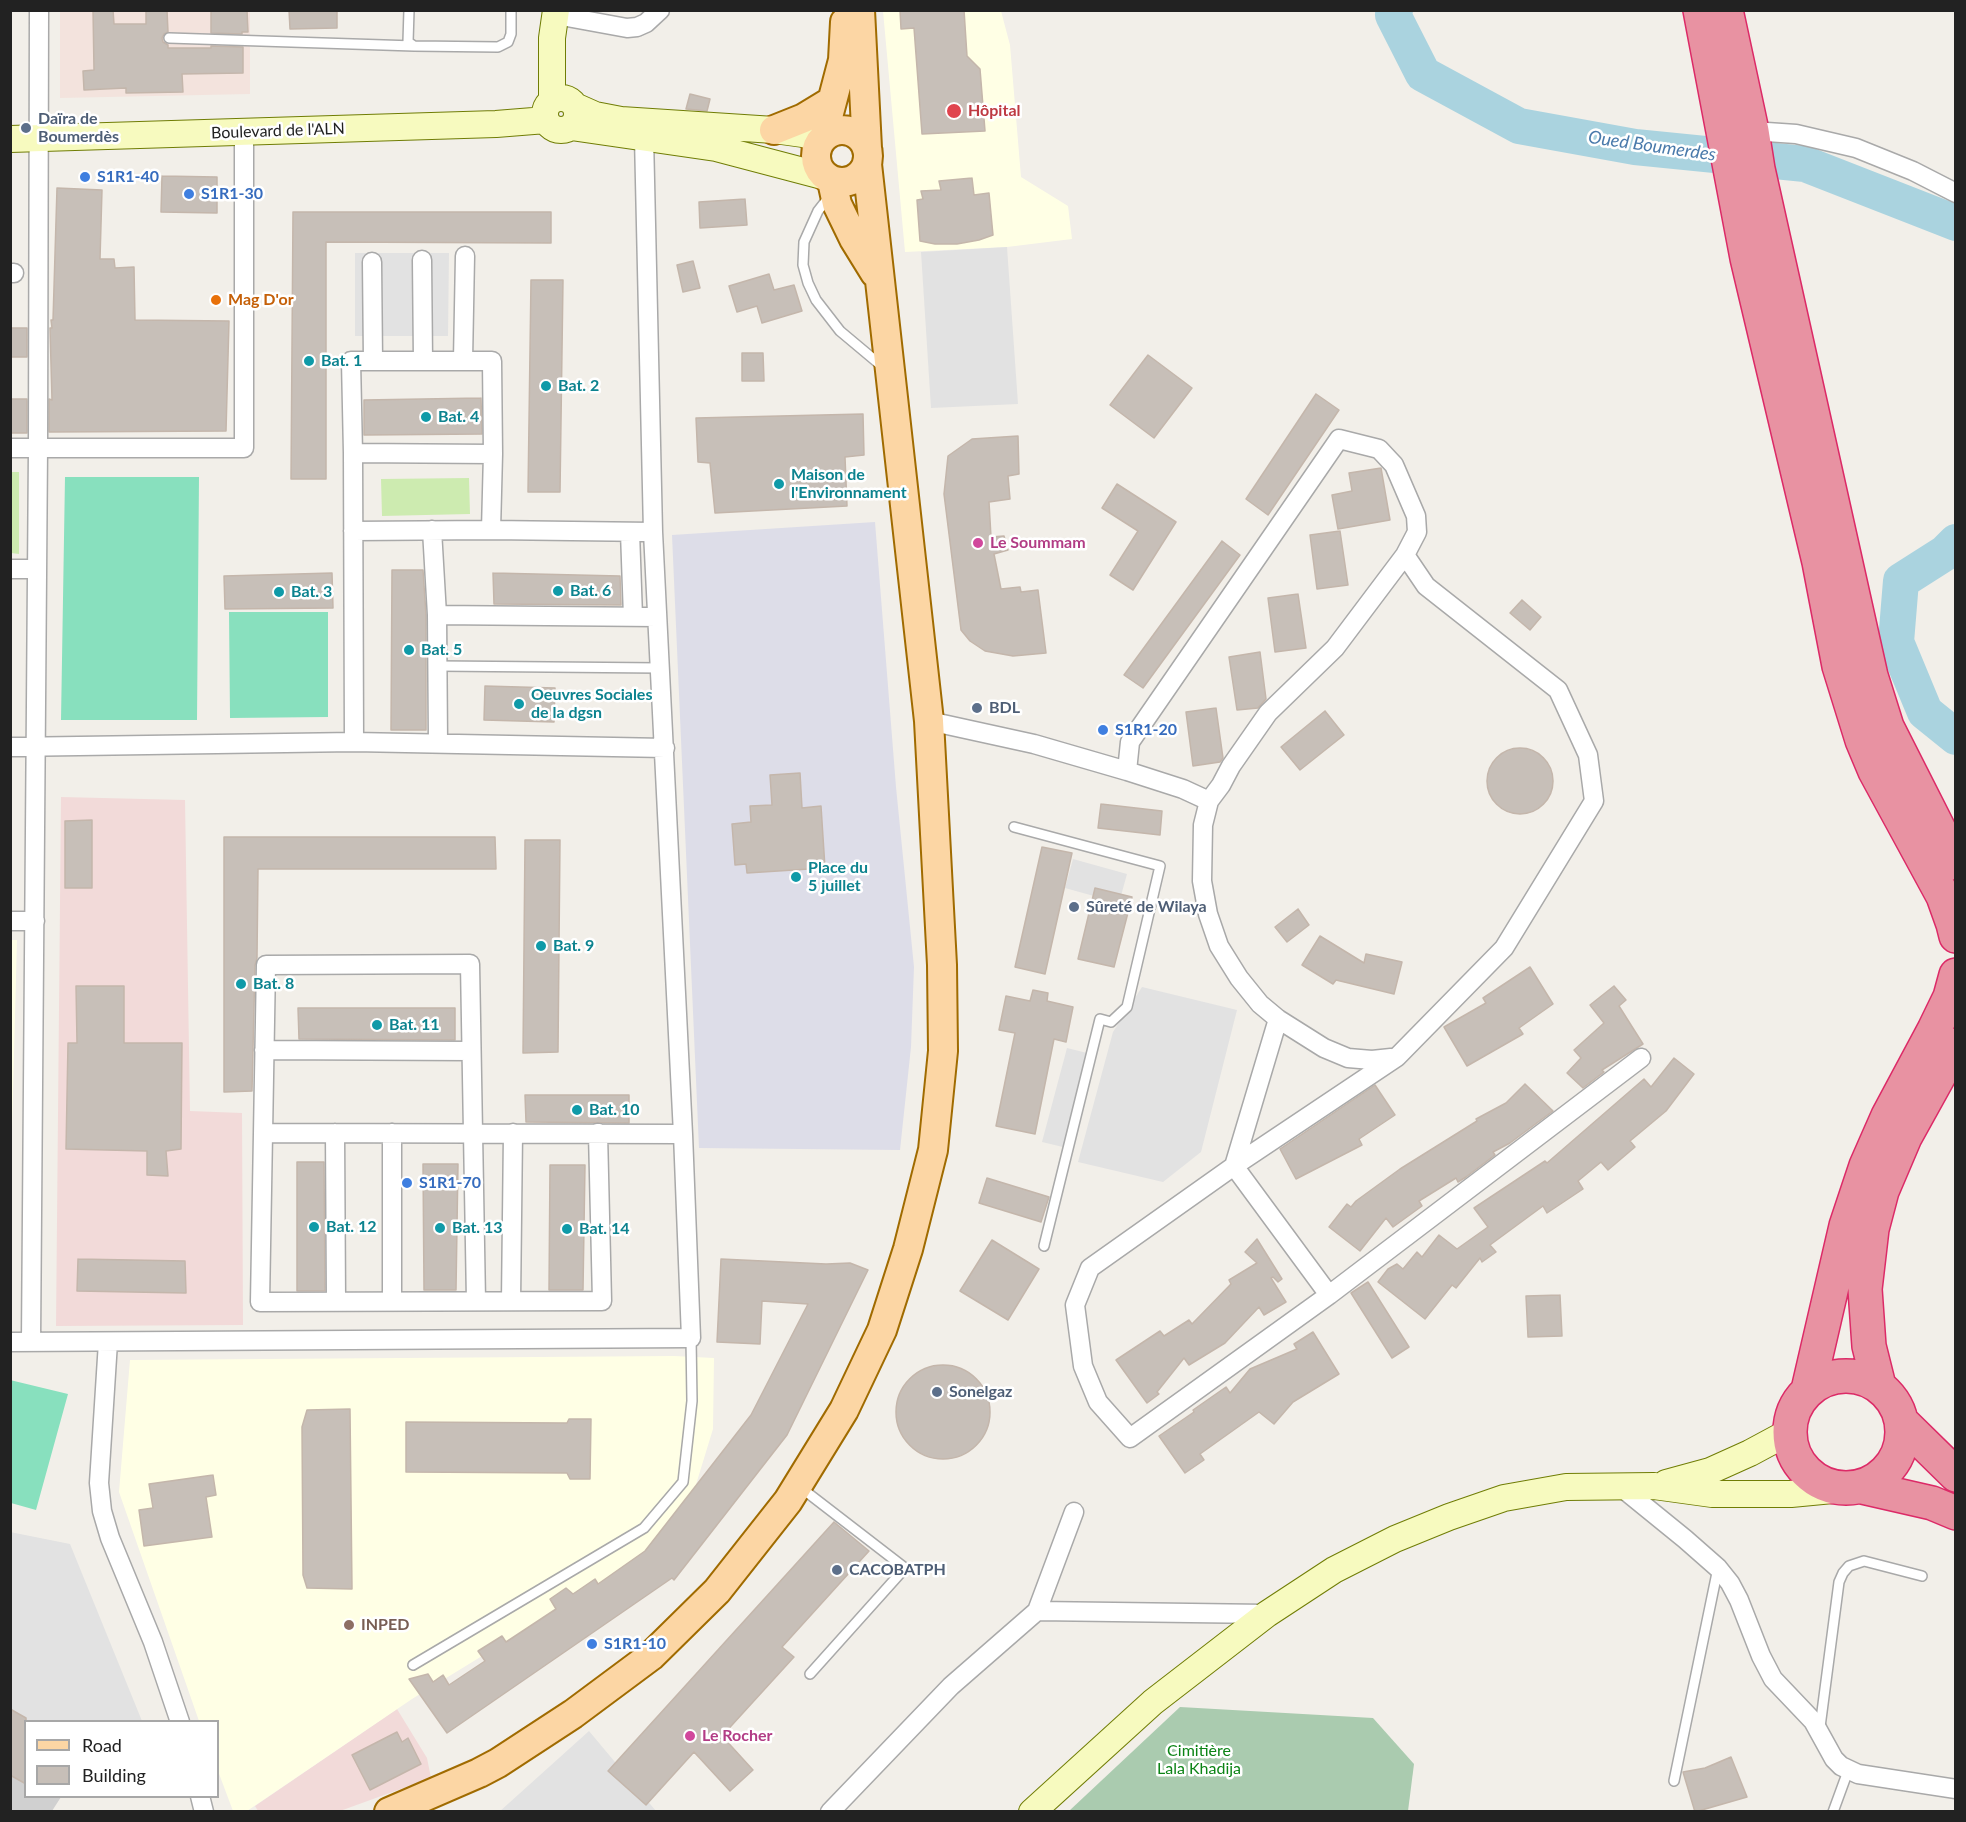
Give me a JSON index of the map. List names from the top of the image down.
{
  "streets": {
    "main road": ["Boulevard de l'ALN"]
  },
  "water": ["Oued Boumerdes"],
  "parks": ["Cimitière Lala Khadija"],
  "places": [
    "Hôpital",
    "Daïra de Boumerdès",
    "S1R1-40",
    "S1R1-30",
    "Mag D'or",
    "Bat. 1",
    "Bat. 2",
    "Bat. 4",
    "Maison de l'Environnament",
    "Le Soummam",
    "Bat. 6",
    "Bat. 3",
    "Bat. 5",
    "Oeuvres Sociales de la dgsn",
    "BDL",
    "S1R1-20",
    "Place du 5 juillet",
    "Sûreté de Wilaya",
    "Bat. 9",
    "Bat. 8",
    "Bat. 11",
    "Bat. 10",
    "S1R1-70",
    "Bat. 12",
    "Bat. 13",
    "Bat. 14",
    "Sonelgaz",
    "CACOBATPH",
    "INPED",
    "S1R1-10",
    "Le Rocher"
  ],
  "legend": ["Road", "Building"]
}
